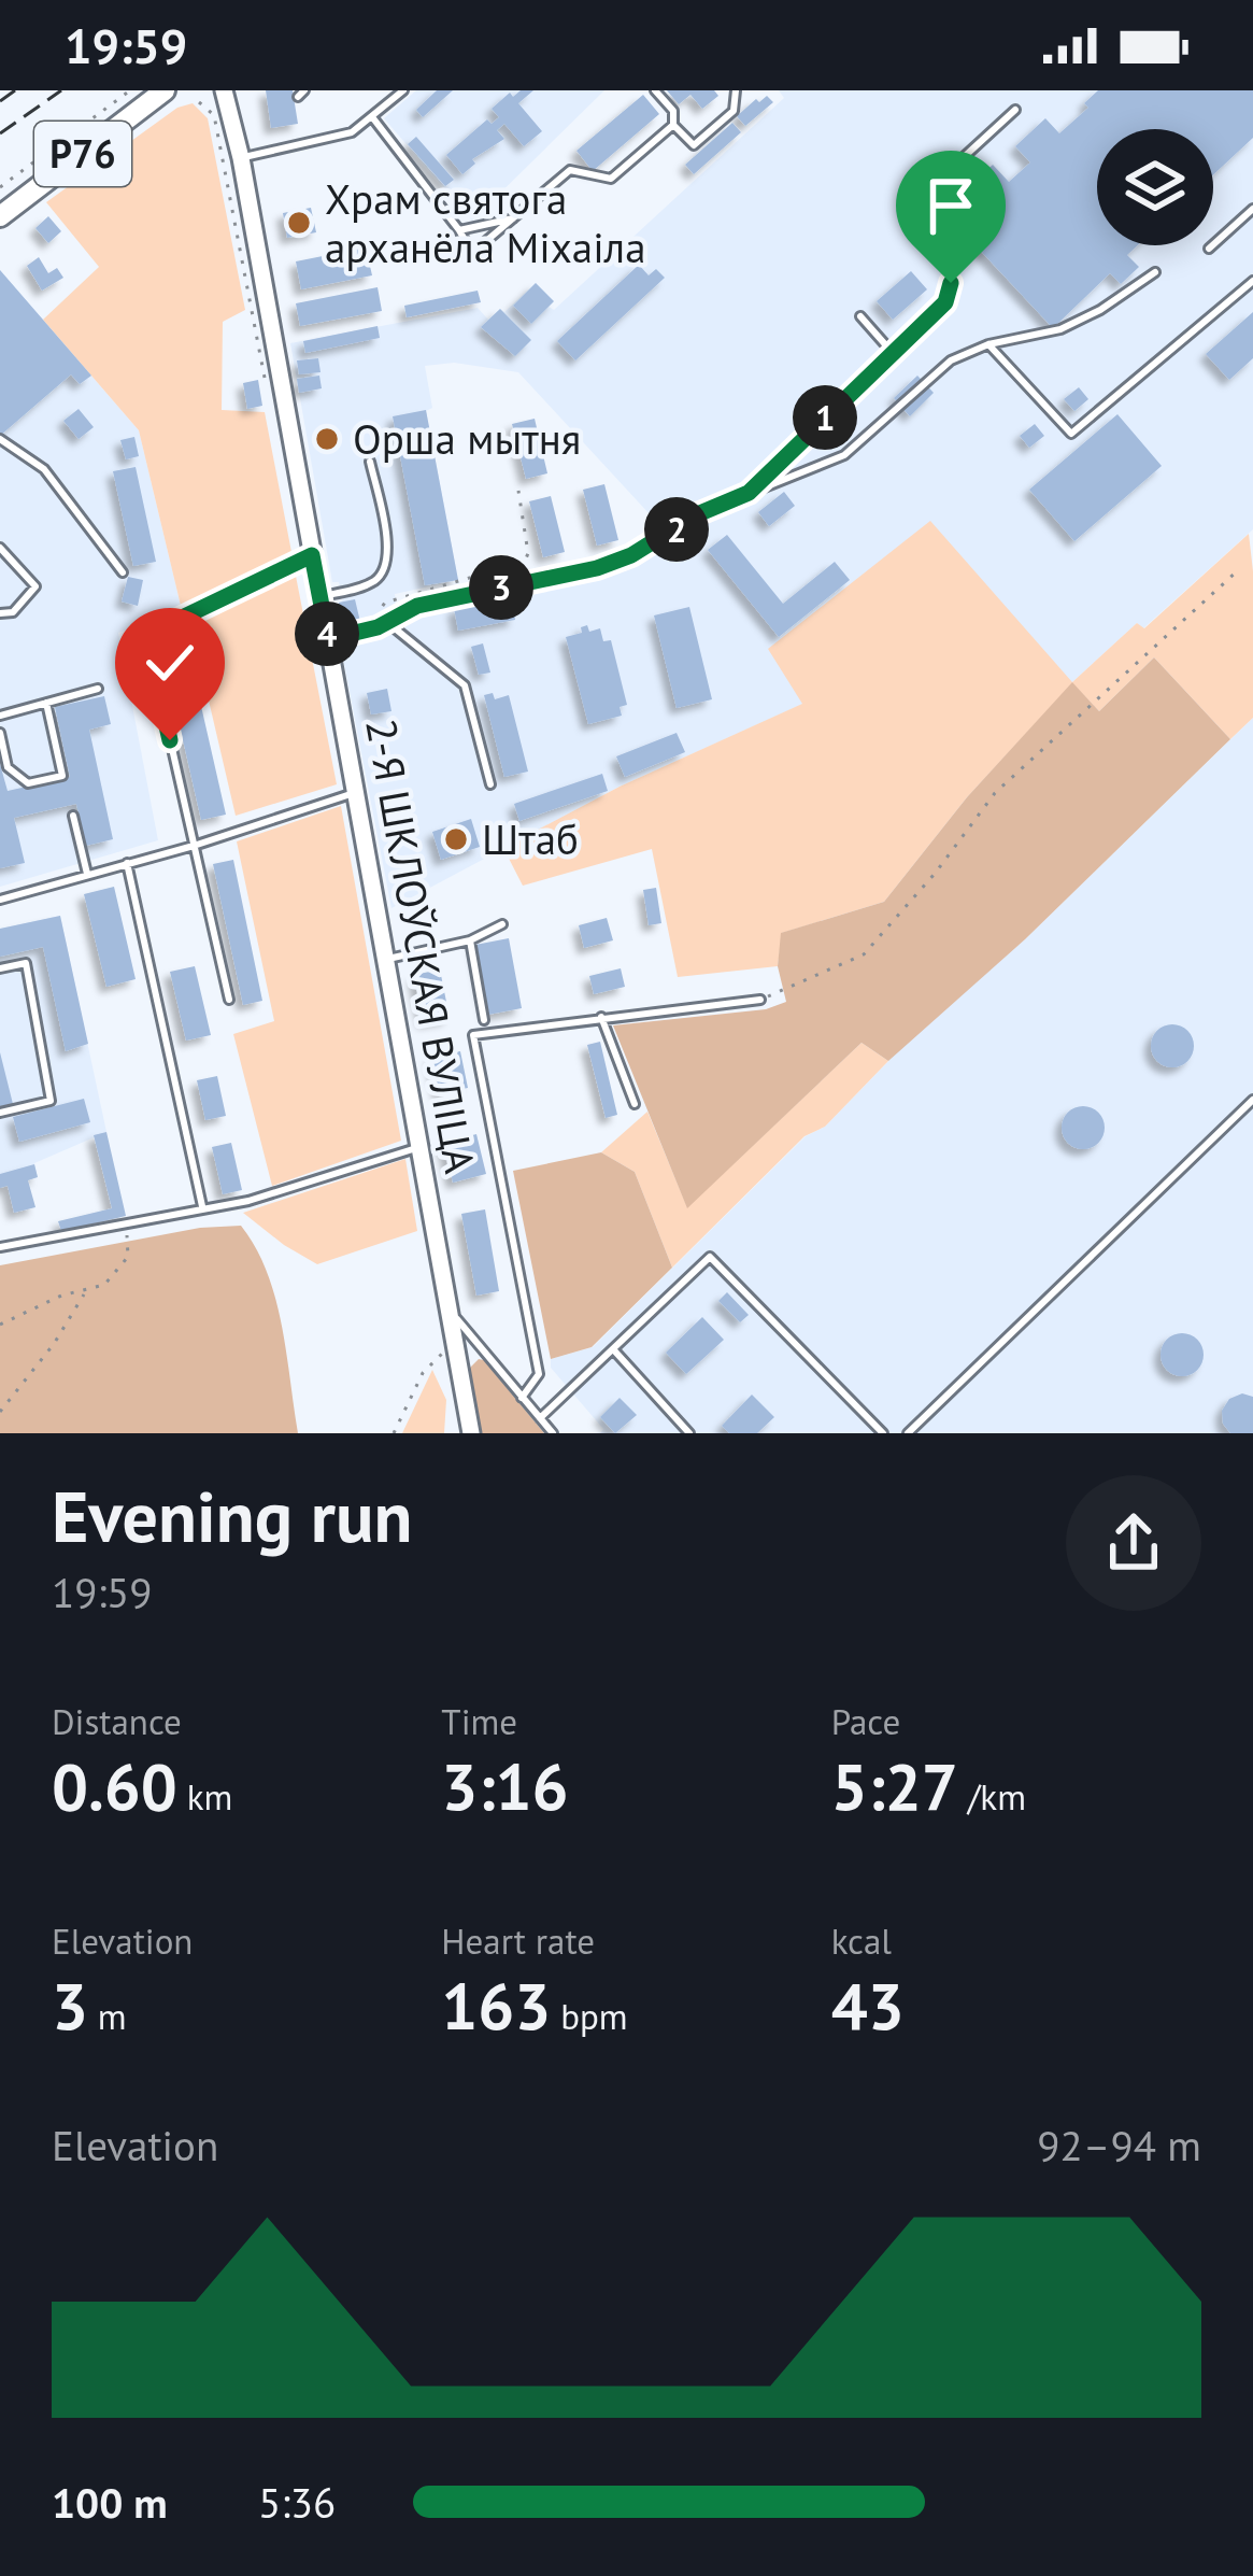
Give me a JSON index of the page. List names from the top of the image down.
{
  "streets": {
    "main road": ["Р76"],
    "street": ["2-Я ШКЛОЎСКАЯ ВУЛІЦА"]
  },
  "places": ["Храм святога арханёла Міхаіла", "Орша мытня", "Штаб"],
  "page": {
    "status": "19:59",
    "pins": [
      "1",
      "2",
      "3",
      "4"
    ],
    "heading": ["Evening run", "19:59"],
    "stats": [
      ["Distance", "0.60 km"],
      ["Time", "3:16"],
      ["Pace", "5:27 /km"],
      ["Elevation", "3 m"],
      ["Heart rate", "163 bpm"],
      ["kcal", "43"]
    ],
    "chart": ["Elevation", "92–94 m"],
    "list": [
      {
        "name": "100 m",
        "note": "5:36"
      }
    ]
  }
}
